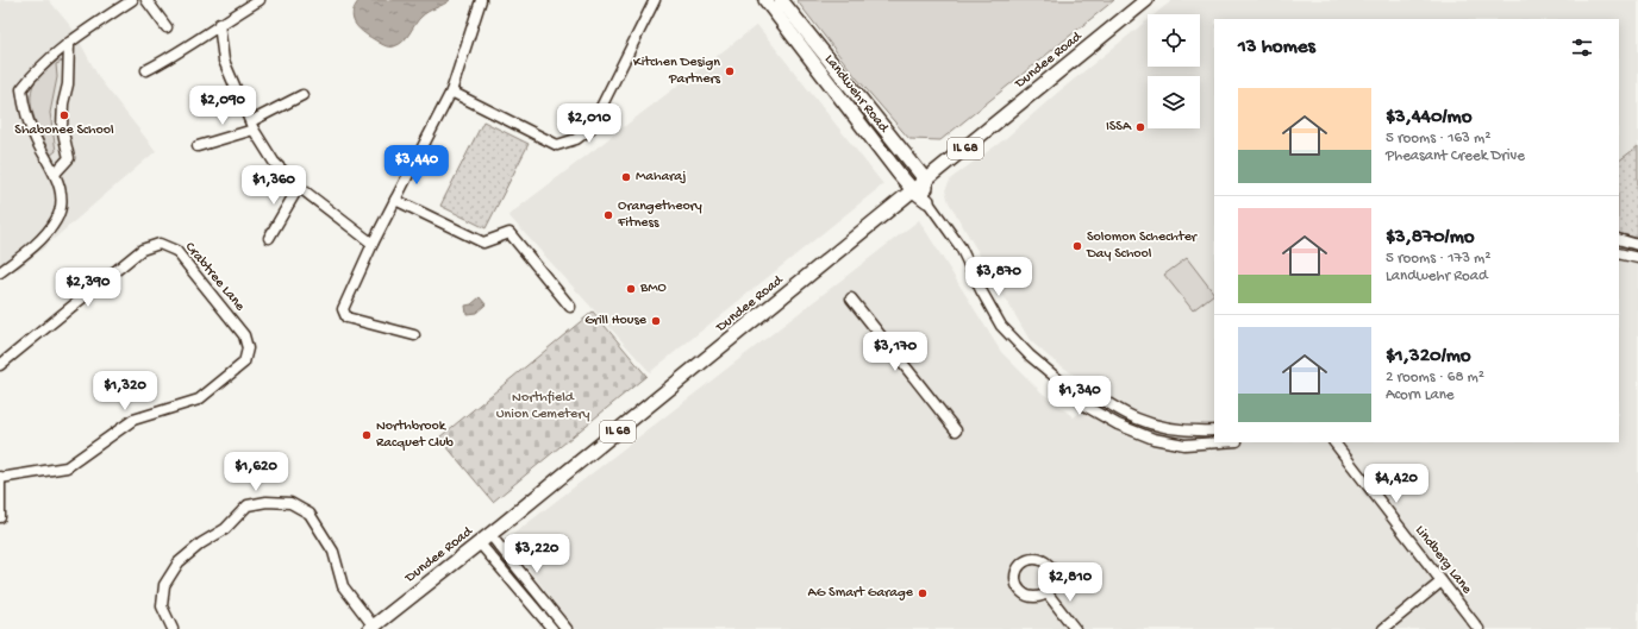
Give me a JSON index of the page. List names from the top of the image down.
{
  "streets": {
    "main road": ["Dundee Road", "Landwehr Road", "IL 68"],
    "street": ["Crabtree Lane", "Lindberg Lane"]
  },
  "crossings": [
    ["Dundee Road", "Landwehr Road"]
  ],
  "parks": ["Northfield Union Cemetery"],
  "places": [
    "Kitchen Design Partners",
    "Shabonee School",
    "ISSA",
    "Maharaj",
    "Orangetheory Fitness",
    "Solomon Schechter Day School",
    "BMO",
    "Grill House",
    "Northbrook Racquet Club",
    "AG Smart Garage"
  ],
  "page": {
    "heading": "13 homes",
    "list": [
      {
        "name": "$3,440/mo",
        "note": "5 rooms · 163 m² · Pheasant Creek Drive"
      },
      {
        "name": "$3,870/mo",
        "note": "5 rooms · 173 m² · Landwehr Road"
      },
      {
        "name": "$1,320/mo",
        "note": "2 rooms · 68 m² · Acorn Lane"
      }
    ],
    "price": [
      "$2,090",
      "$2,010",
      "$3,440",
      "$1,360",
      "$3,870",
      "$2,390",
      "$3,170",
      "$1,320",
      "$1,340",
      "$1,620",
      "$4,420",
      "$3,220",
      "$2,810"
    ]
  }
}
